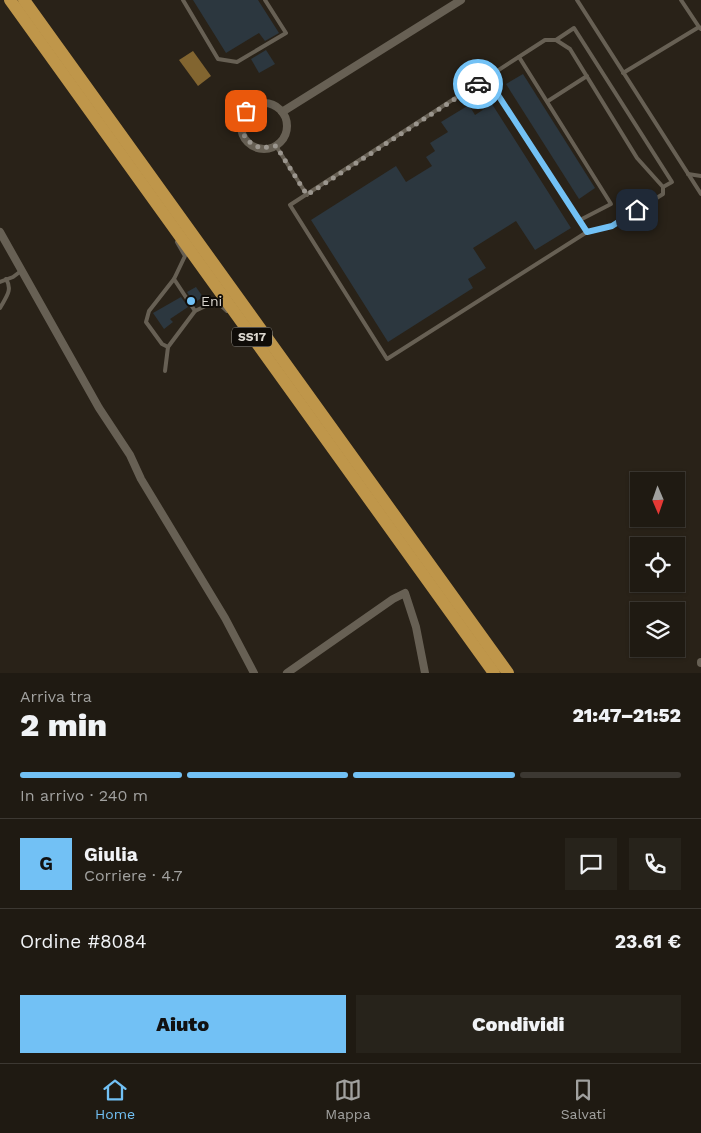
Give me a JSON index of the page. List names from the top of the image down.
{
  "streets": {
    "highway": ["SS17"]
  },
  "places": ["Eni"],
  "north": "bottom",
  "page": {
    "heading": ["2 min", "Arriva tra", "21:47–21:52"],
    "panel": [
      "Giulia",
      "Corriere · 4.7",
      "Ordine #8084",
      "23.61 €"
    ],
    "bar": "In arrivo · 240 m",
    "round": "G",
    "buttons": ["Aiuto", "Condividi"],
    "tabs": ["Home", "Mappa", "Salvati"]
  }
}
